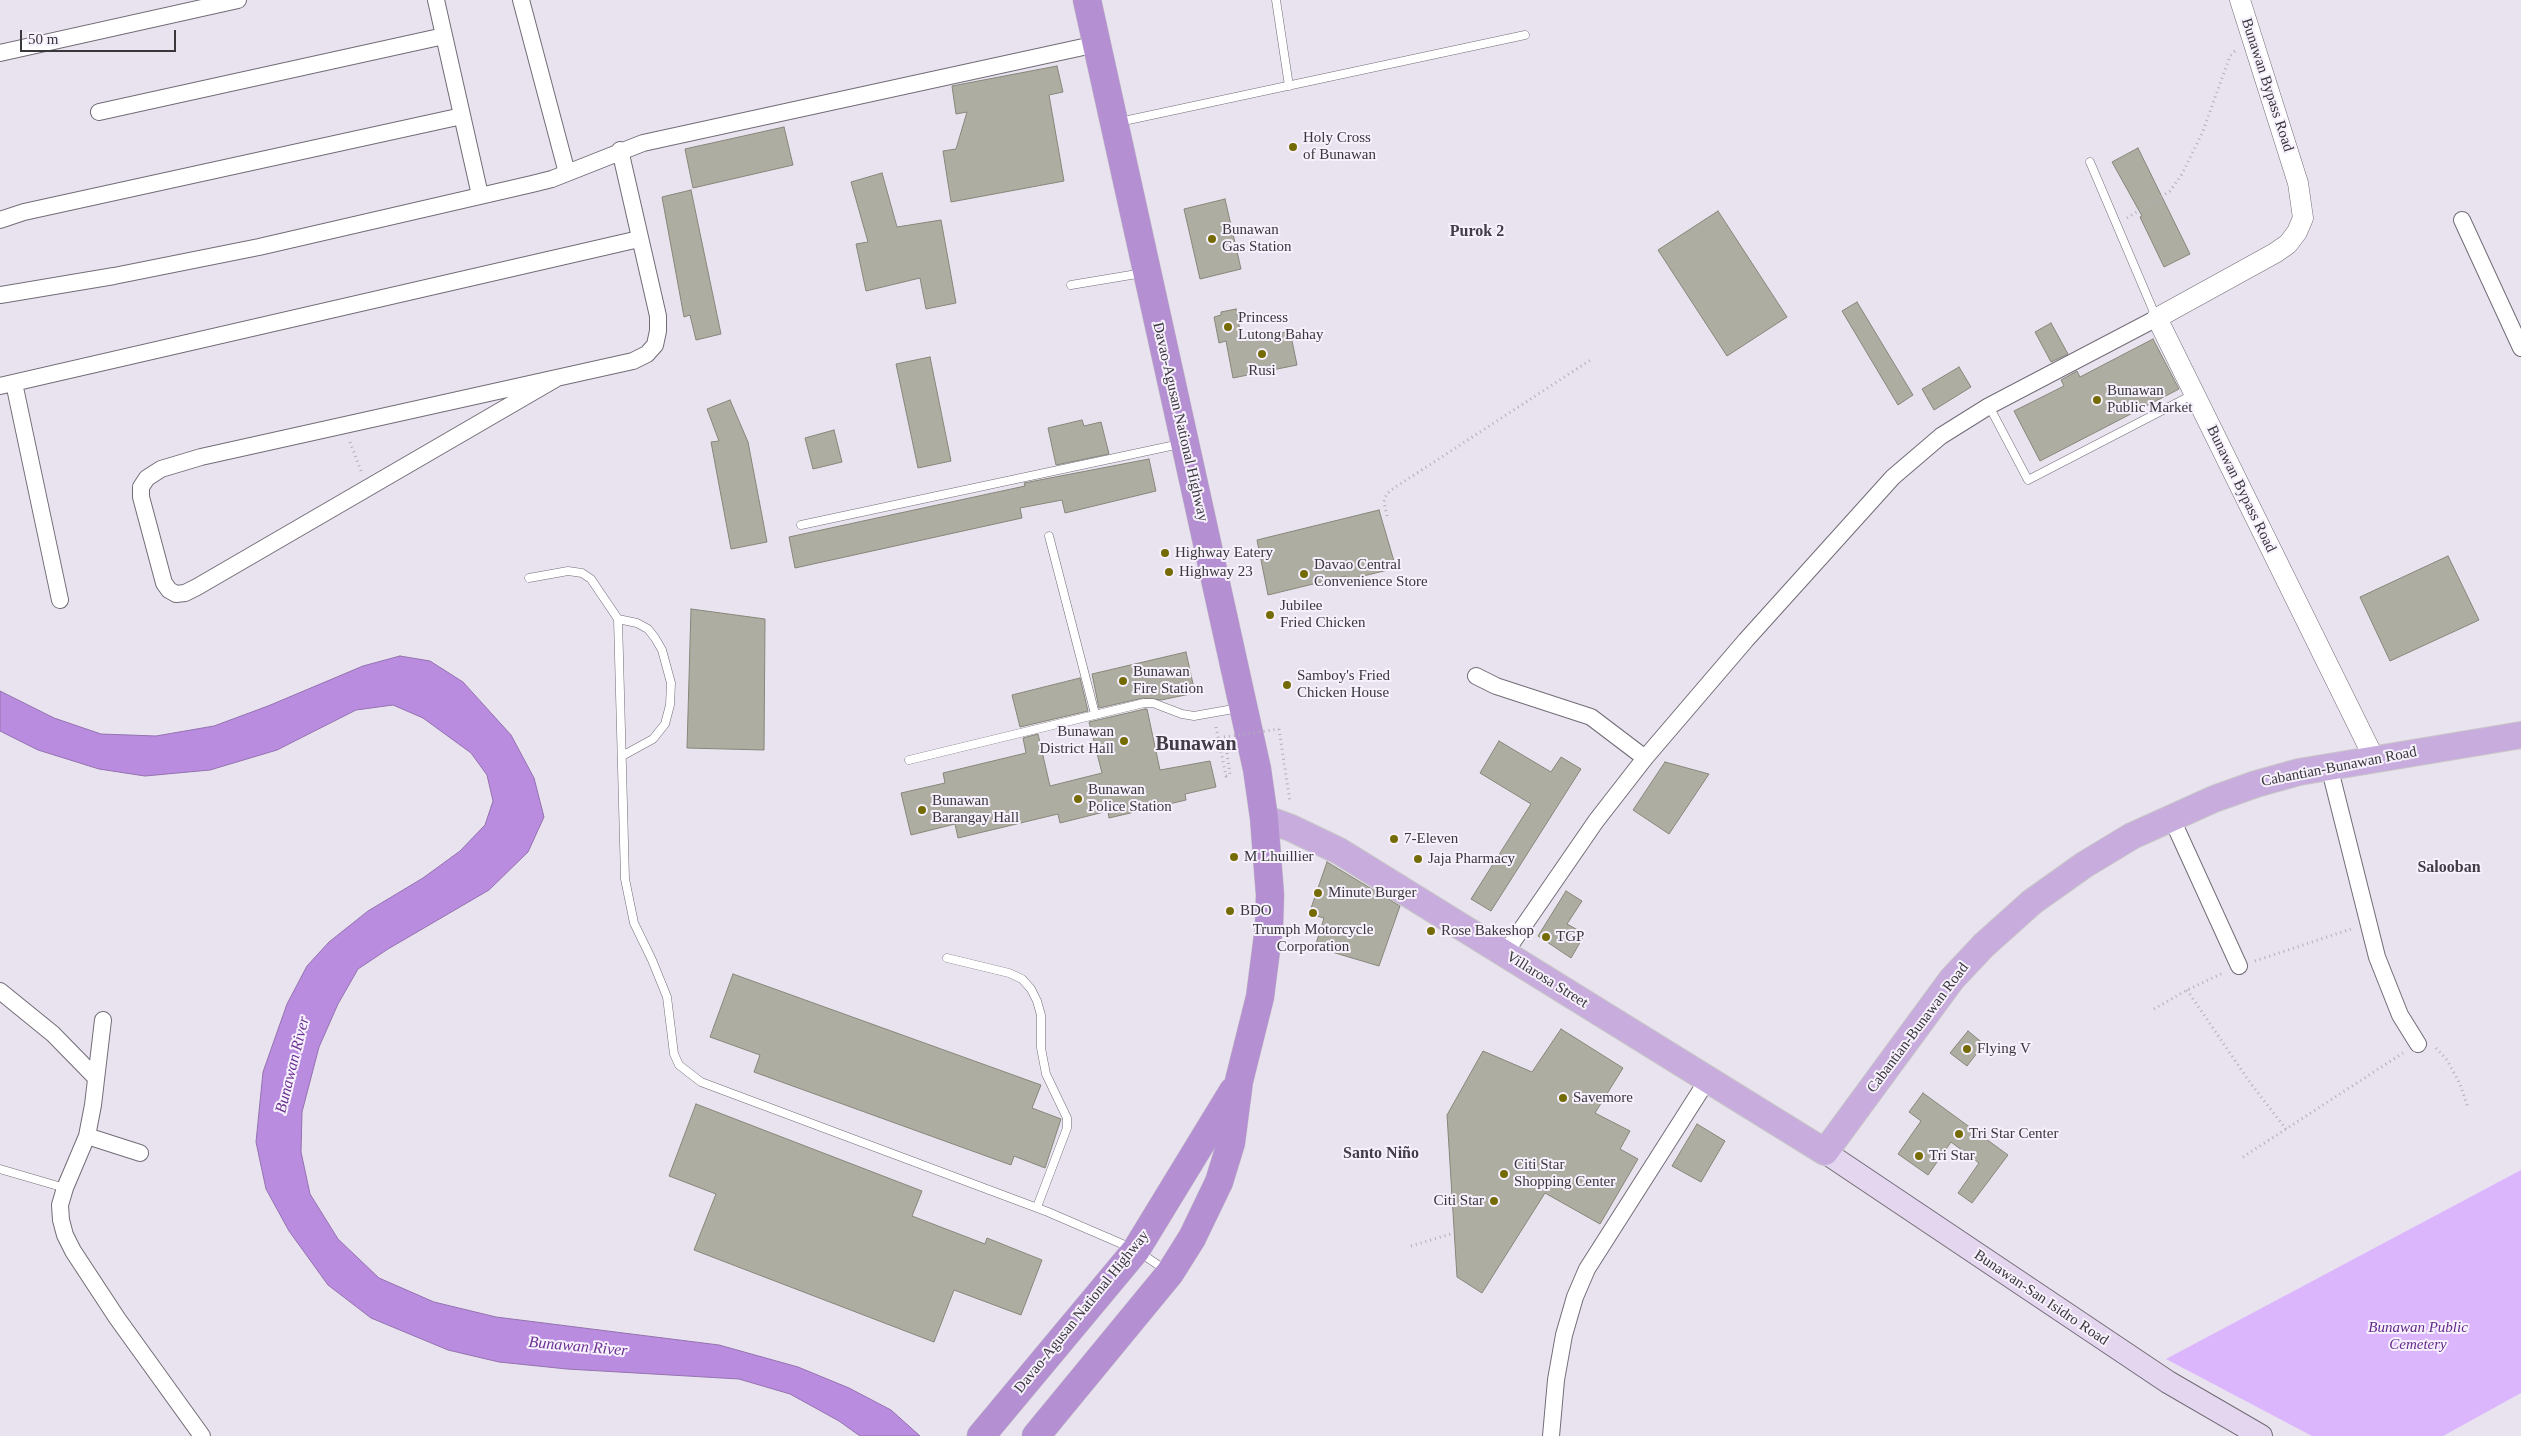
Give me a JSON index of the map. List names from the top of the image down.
{
  "streets": {
    "highway": ["Davao-Agusan National Highway"],
    "main road": ["Cabantian-Bunawan Road", "Villarosa Street", "Bunawan-San Isidro Road"],
    "street": ["Bunawan Bypass Road"]
  },
  "crossings": [
    ["Bunawan Bypass Road", "Cabantian-Bunawan Road"],
    ["Davao-Agusan National Highway", "Villarosa Street"],
    ["Cabantian-Bunawan Road", "Villarosa Street"],
    ["Cabantian-Bunawan Road", "Bunawan-San Isidro Road"],
    ["Villarosa Street", "Bunawan-San Isidro Road"]
  ],
  "districts": [
    "Purok 2",
    "Bunawan",
    "Salooban",
    "Santo Niño"
  ],
  "water": ["Bunawan River"],
  "parks": ["Bunawan Public Cemetery"],
  "places": [
    "Holy Cross of Bunawan",
    "Bunawan Gas Station",
    "Princess Lutong Bahay",
    "Rusi",
    "Bunawan Public Market",
    "Highway Eatery",
    "Highway 23",
    "Davao Central Convenience Store",
    "Jubilee Fried Chicken",
    "Bunawan Fire Station",
    "Samboy's Fried Chicken House",
    "Bunawan District Hall",
    "Bunawan Police Station",
    "Bunawan Barangay Hall",
    "7-Eleven",
    "M Lhuillier",
    "Jaja Pharmacy",
    "Minute Burger",
    "BDO",
    "Trumph Motorcycle Corporation",
    "Rose Bakeshop",
    "TGP",
    "Flying V",
    "Savemore",
    "Tri Star Center",
    "Tri Star",
    "Citi Star Shopping Center",
    "Citi Star"
  ],
  "scale_bar": "50 m"
}
